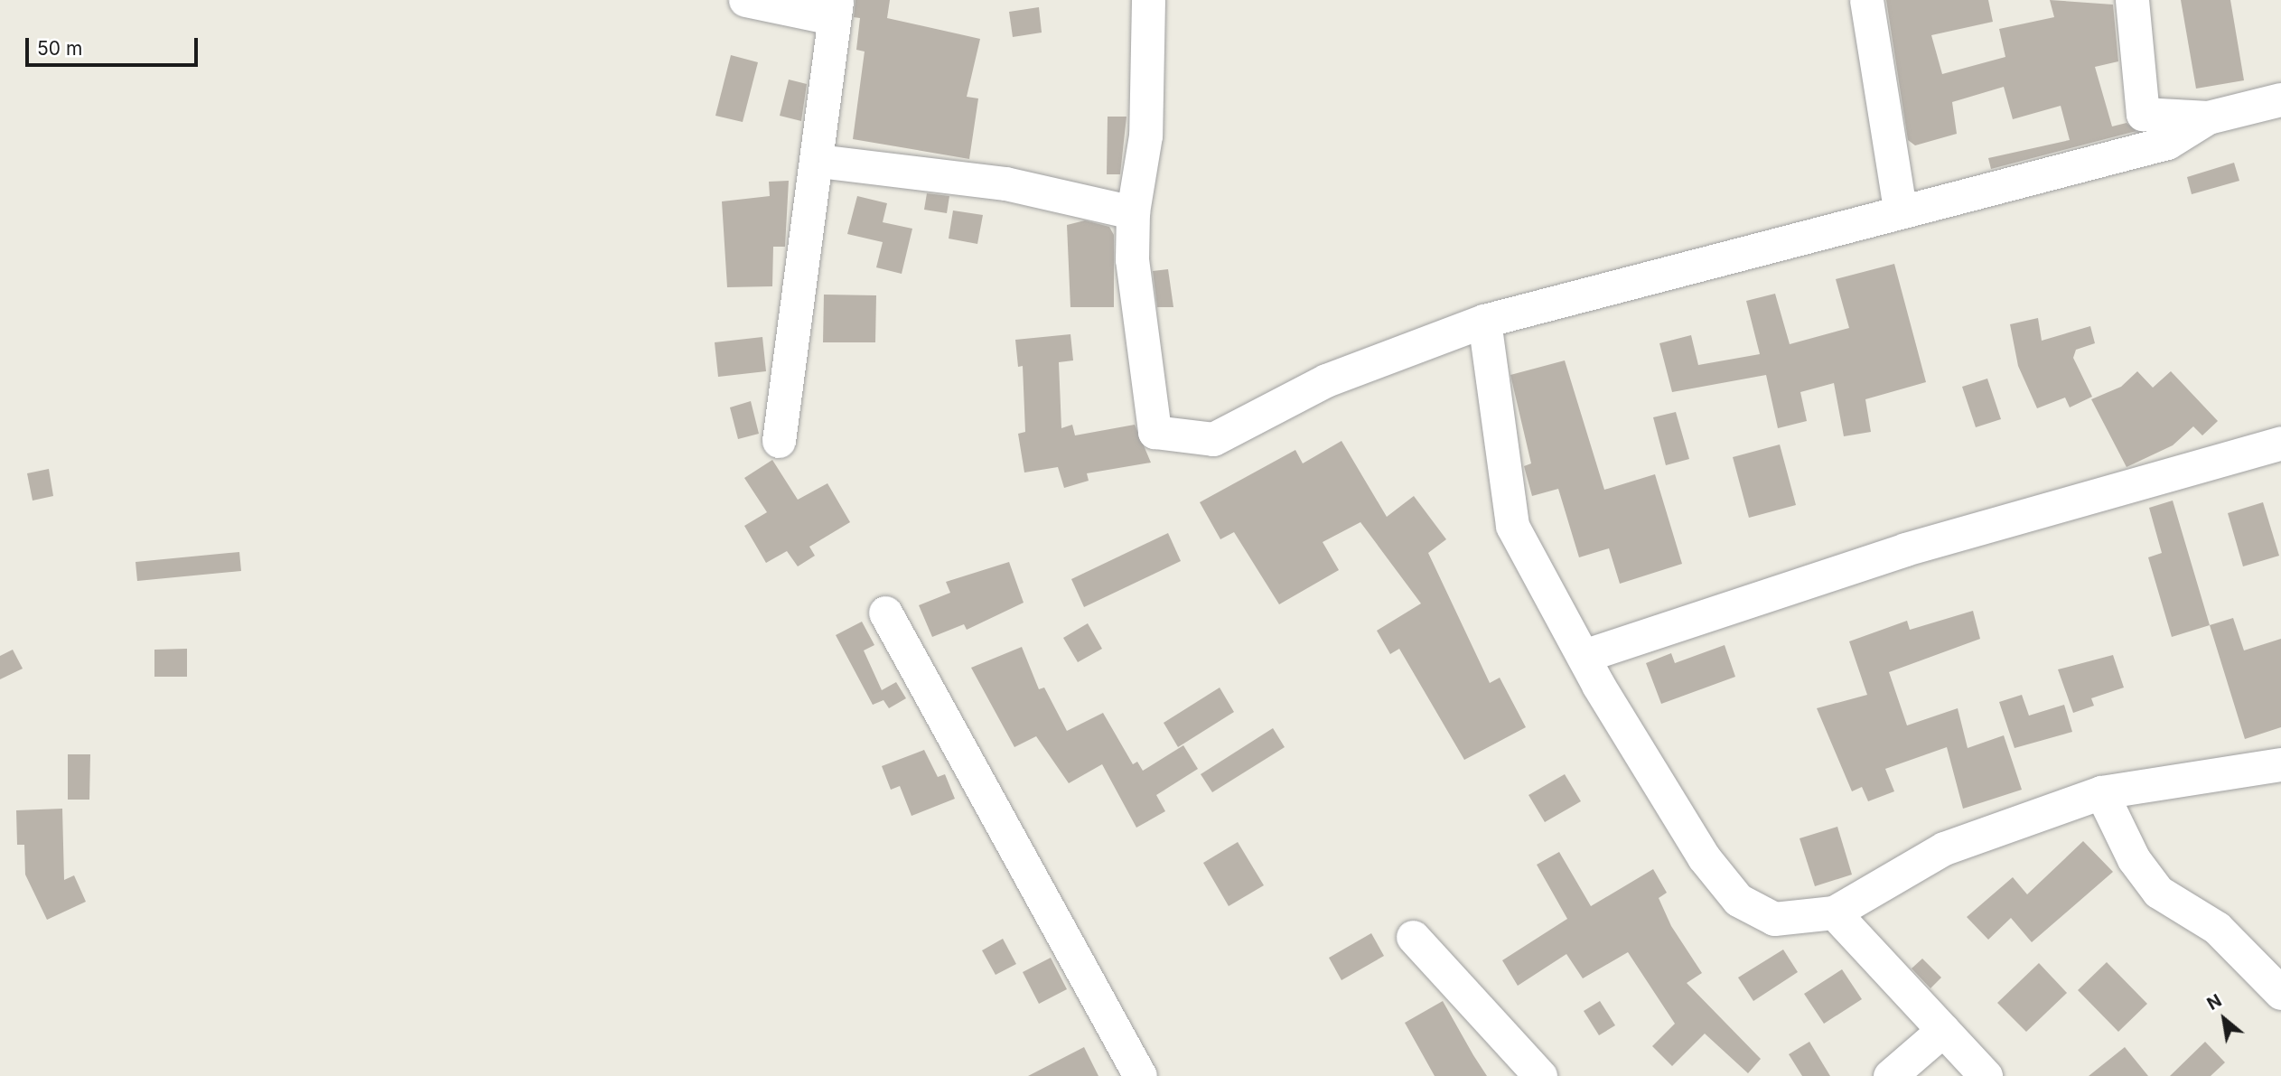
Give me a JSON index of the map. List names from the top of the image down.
{
  "scale_bar": "50 m",
  "north": "top left"
}
